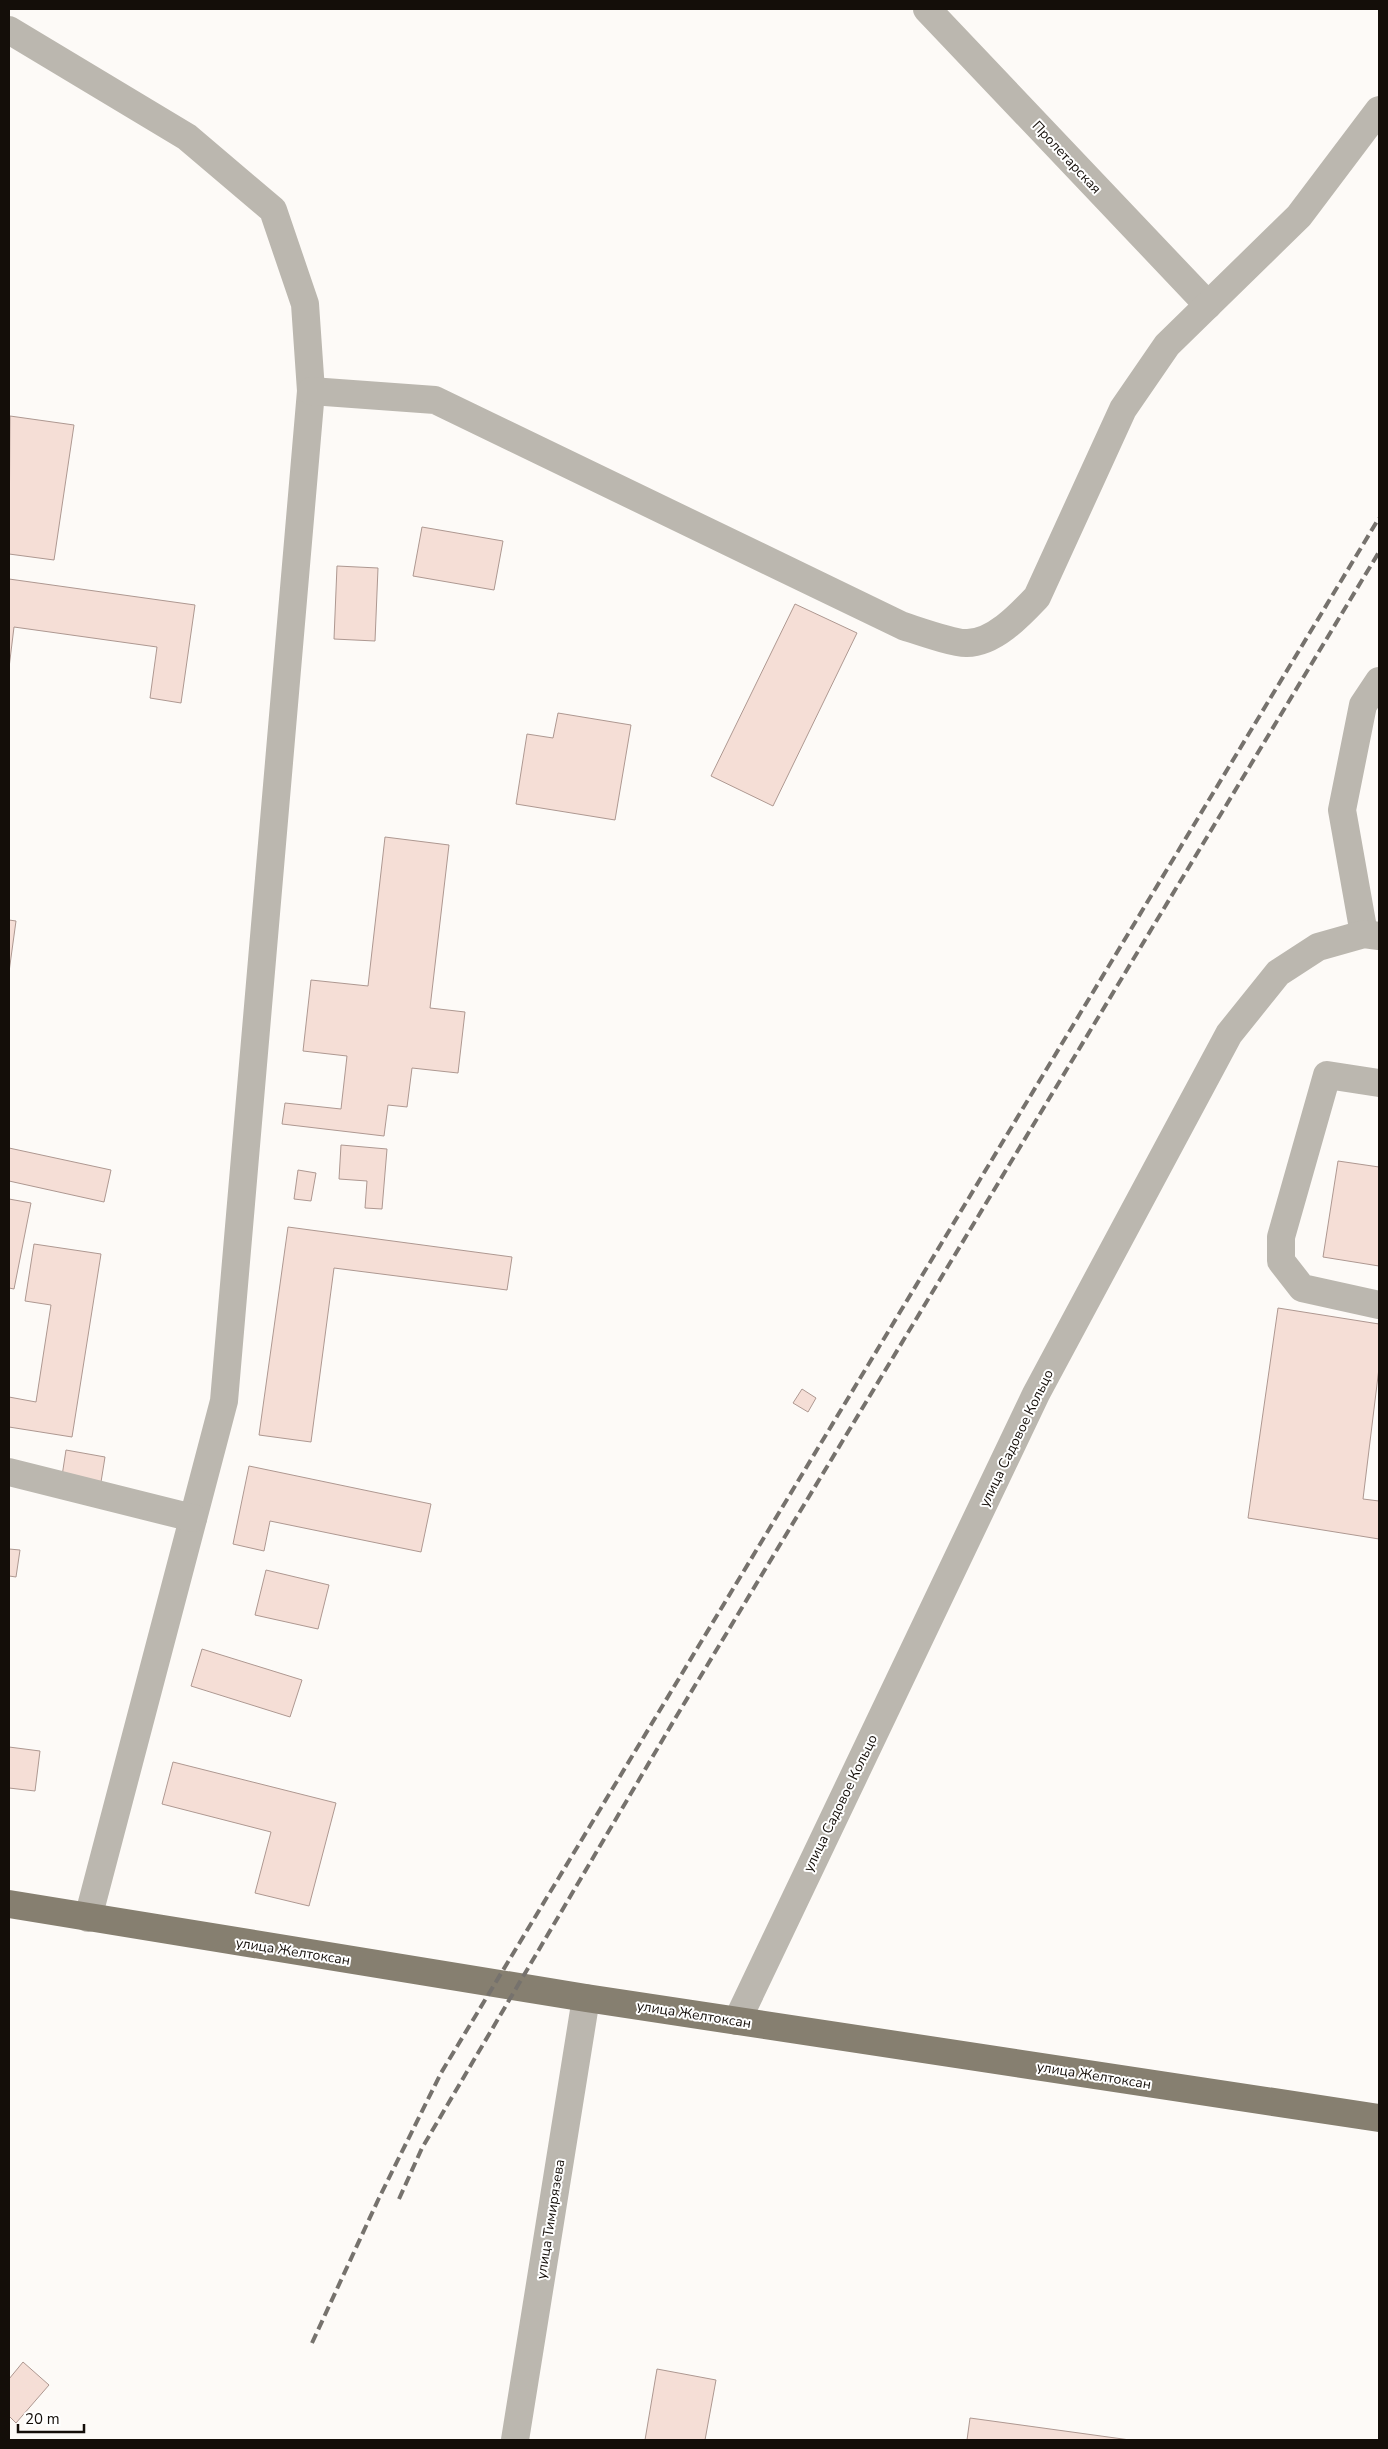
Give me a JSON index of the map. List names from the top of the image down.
{
  "streets": {
    "main road": ["улица Желтоксан"],
    "street": ["Пролетарская", "улица Садовое Кольцо", "улица Тимирязева"]
  },
  "crossings": [
    ["улица Садовое Кольцо", "улица Желтоксан"],
    ["улица Желтоксан", "улица Тимирязева"]
  ],
  "scale_bar": "20 m"
}
